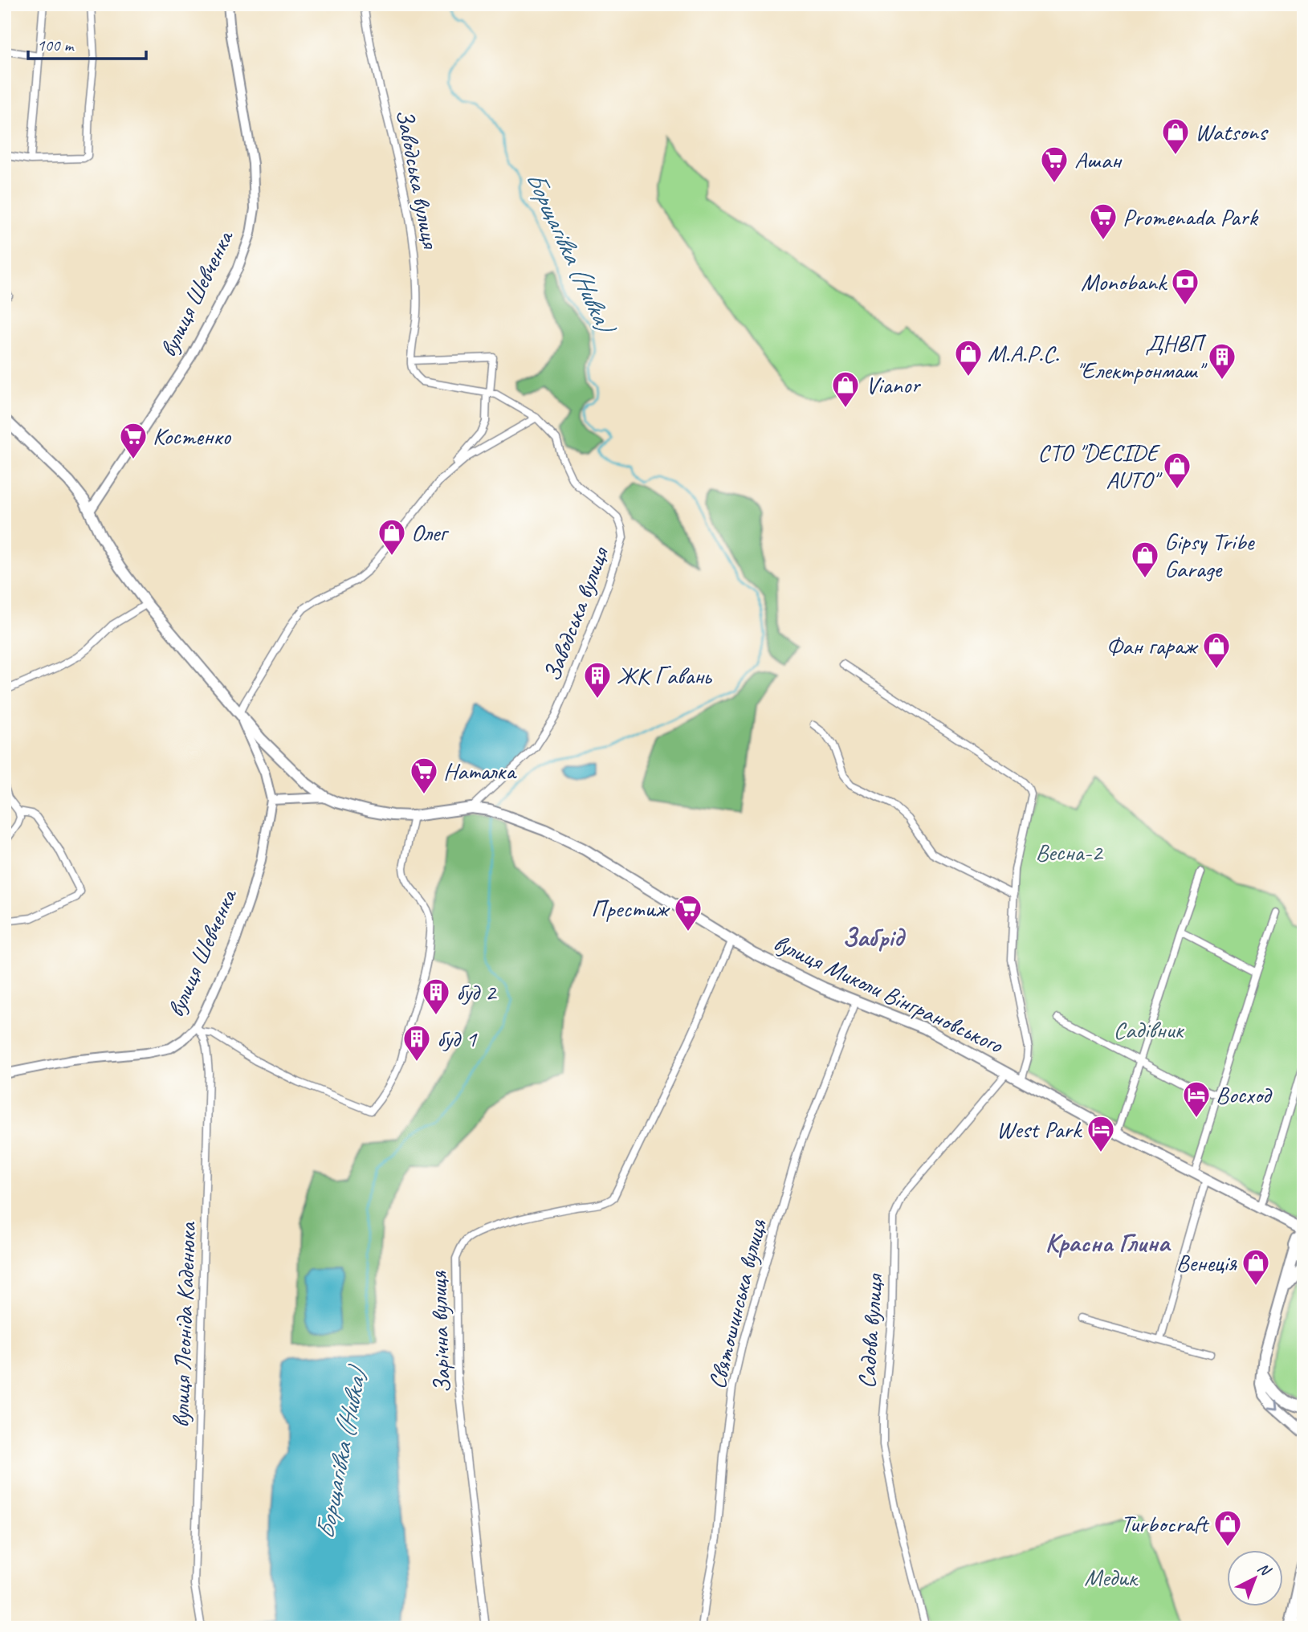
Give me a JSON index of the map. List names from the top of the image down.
{
  "streets": {
    "main road": ["вулиця Шевченка", "вулиця Миколи Вінграновського"],
    "street": [
      "Заводська вулиця",
      "Святошинська вулиця",
      "вулиця Леоніда Каденюка",
      "Садова вулиця",
      "Зарічна вулиця"
    ]
  },
  "crossings": [
    ["Заводська вулиця", "вулиця Миколи Вінграновського"],
    ["вулиця Шевченка", "вулиця Миколи Вінграновського"],
    ["вулиця Шевченка", "вулиця Леоніда Каденюка"],
    ["вулиця Миколи Вінграновського", "Святошинська вулиця"],
    ["вулиця Миколи Вінграновського", "Садова вулиця"],
    ["вулиця Миколи Вінграновського", "Зарічна вулиця"]
  ],
  "districts": ["Забрід", "Красна Глина"],
  "water": ["Борщагівка (Нивка)"],
  "parks": ["Весна-2", "Садівник", "Медик"],
  "places": {
    "shop": [
      "Watsons",
      "М.А.Р.С.",
      "Vianor",
      "СТО \"DECIDE AUTO\"",
      "Олег",
      "Gipsy Tribe Garage",
      "Фан гараж",
      "Венеція",
      "Turbocraft"
    ],
    "supermarket": [
      "Ашан",
      "Promenada Park",
      "Костенко",
      "Наталка",
      "Престиж"
    ],
    "bank": ["Monobank"],
    "building": [
      "ДНВП \"Електронмаш\"",
      "ЖК Гавань",
      "буд 2",
      "буд 1"
    ],
    "hotel": ["Восход", "West Park"]
  },
  "scale_bar": "100 m",
  "north": "top right"
}
